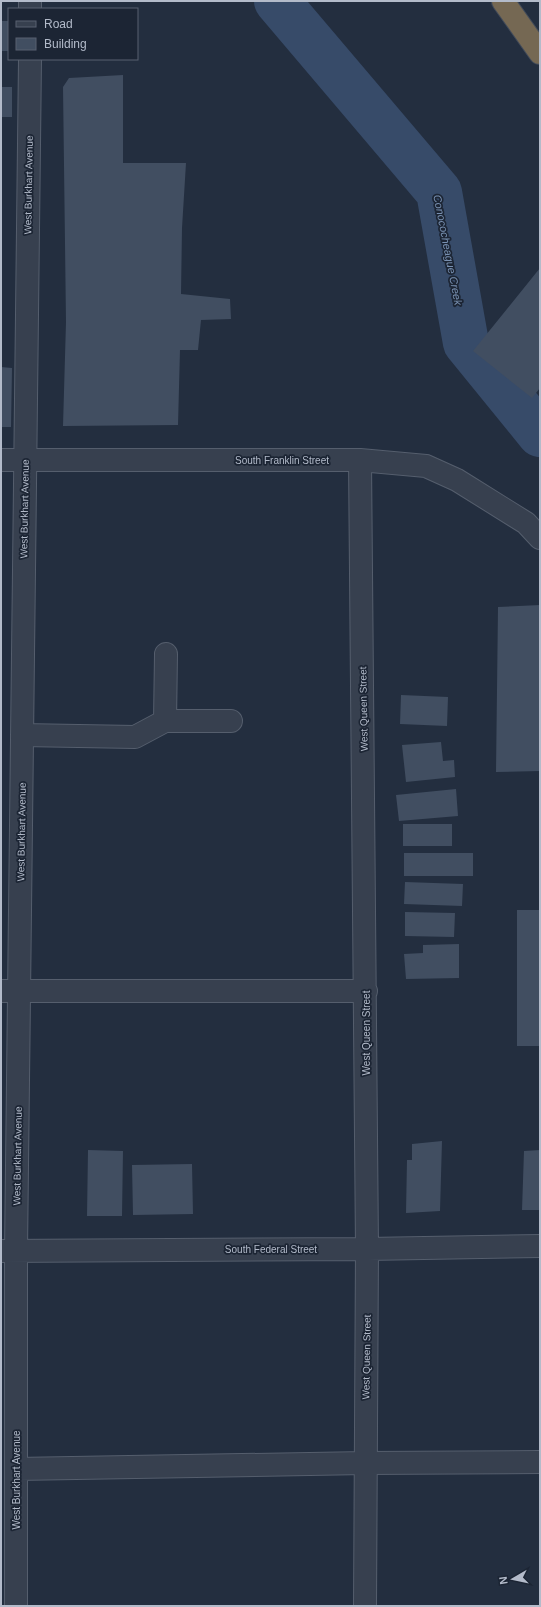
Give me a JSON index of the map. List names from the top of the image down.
{
  "streets": {
    "street": [
      "West Burkhart Avenue",
      "South Franklin Street",
      "West Queen Street",
      "South Federal Street"
    ]
  },
  "crossings": [
    ["West Burkhart Avenue", "South Franklin Street"],
    ["West Burkhart Avenue", "South Federal Street"],
    ["South Franklin Street", "West Queen Street"],
    ["West Queen Street", "South Federal Street"]
  ],
  "water": ["Conococheague Creek"],
  "legend": ["Road", "Building"],
  "north": "left"
}
